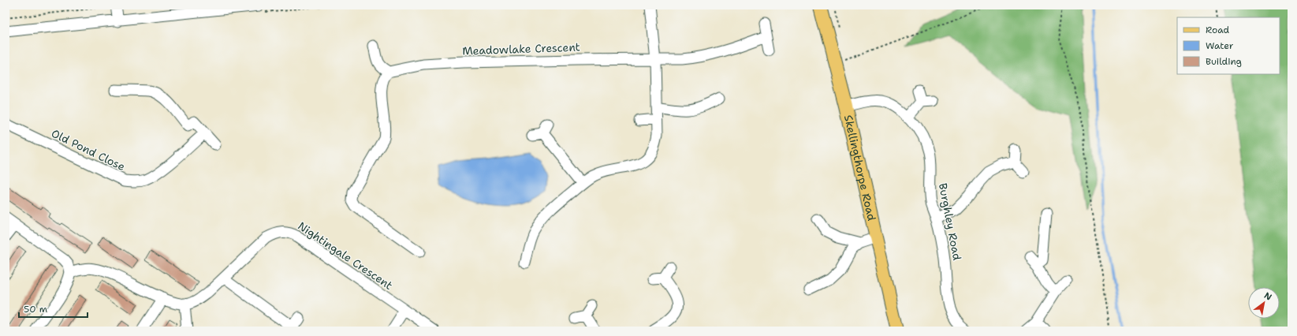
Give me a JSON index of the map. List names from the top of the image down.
{
  "streets": {
    "main road": ["Skellingthorpe Road"],
    "street": [
      "Meadowlake Crescent",
      "Old Pond Close",
      "Burghley Road",
      "Nightingale Crescent"
    ]
  },
  "crossings": [
    ["Skellingthorpe Road", "Burghley Road"]
  ],
  "legend": ["Road", "Water", "Building"],
  "scale_bar": "50 m",
  "north": "top right"
}
